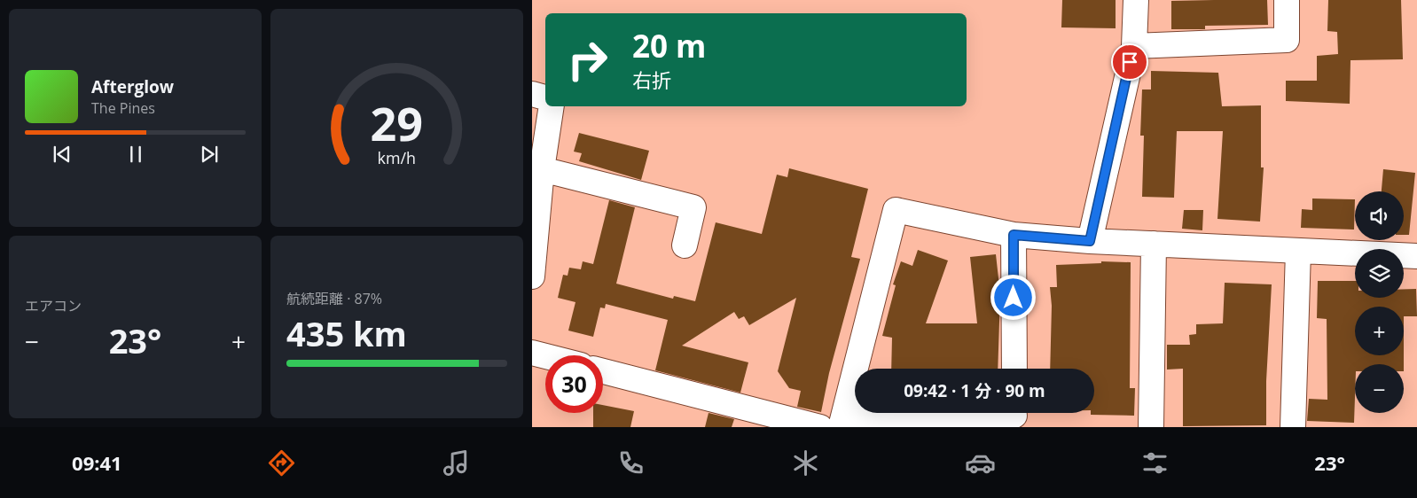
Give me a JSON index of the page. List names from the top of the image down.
{
  "page": {
    "turn": ["20 m", "右折"],
    "song": ["Afterglow", "The Pines"],
    "map_buttons": ["+", "−"],
    "tile": [
      "エアコン",
      ["航続距離 · 87%", "435 km"]
    ],
    "heat": ["−", "23°", "+"],
    "limit": "30",
    "trip": "09:42 · 1 分 · 90 m",
    "tabs": ["09:41", "23°"],
    "gauge": ["29", "km/h"]
  }
}
